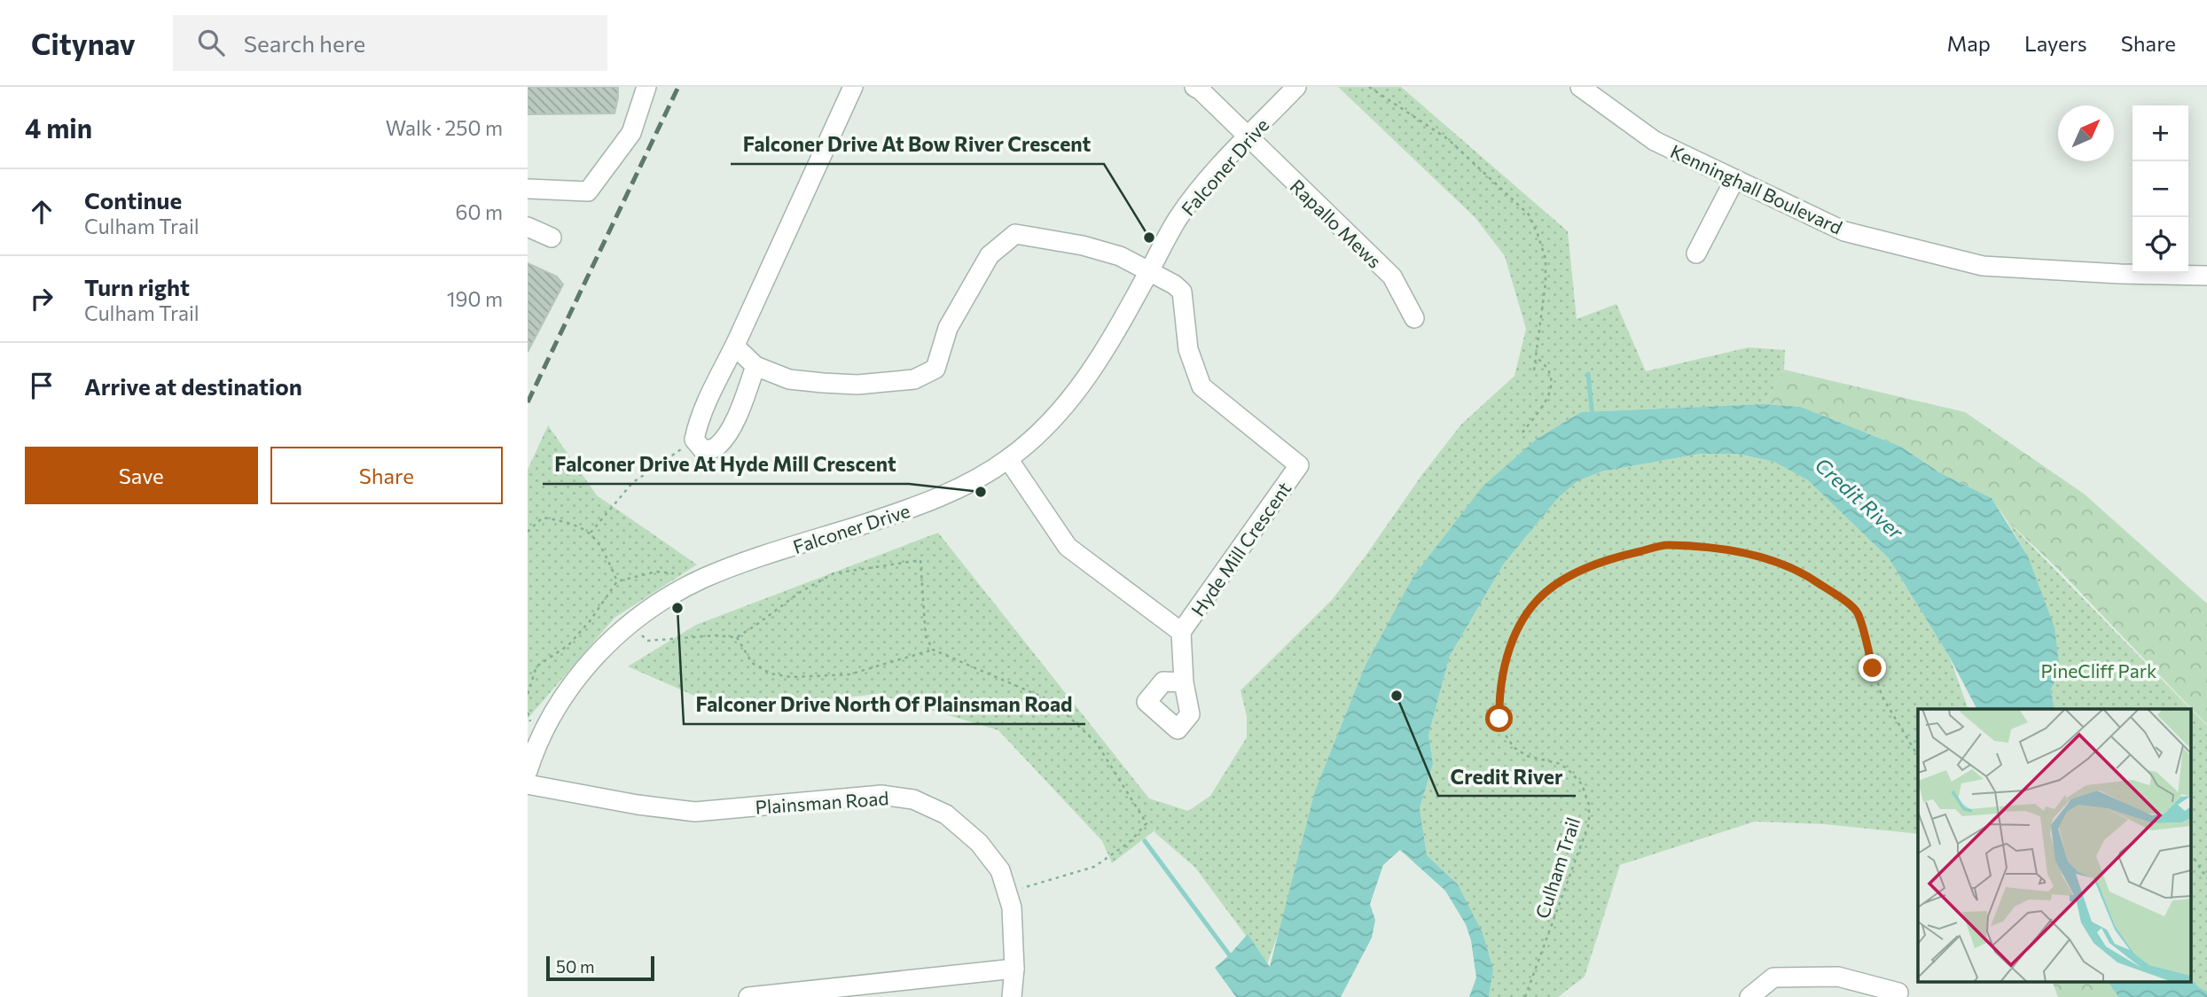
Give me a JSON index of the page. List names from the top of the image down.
{
  "streets": {
    "street": [
      "Falconer Drive",
      "Kenninghall Boulevard",
      "Rapallo Mews",
      "Hyde Mill Crescent",
      "Plainsman Road"
    ],
    "path": ["Culham Trail"]
  },
  "crossings": [
    ["Falconer Drive", "Rapallo Mews"],
    ["Falconer Drive", "Hyde Mill Crescent"]
  ],
  "water": ["Credit River"],
  "parks": ["PineCliff Park"],
  "places": [
    "Falconer Drive At Bow River Crescent",
    "Falconer Drive At Hyde Mill Crescent",
    "Falconer Drive North Of Plainsman Road",
    "Credit River"
  ],
  "scale_bar": "50 m",
  "north": "top right",
  "page": {
    "header": "Citynav",
    "search": "Search here",
    "nav": ["Map", "Layers", "Share"],
    "heading": ["4 min", "Walk · 250 m"],
    "map_buttons": ["+", "−"],
    "list": [
      ["Continue", "Culham Trail", "60 m"],
      ["Turn right", "Culham Trail", "190 m"],
      "Arrive at destination"
    ],
    "buttons": ["Save", "Share"],
    "scale": "50 m"
  }
}
